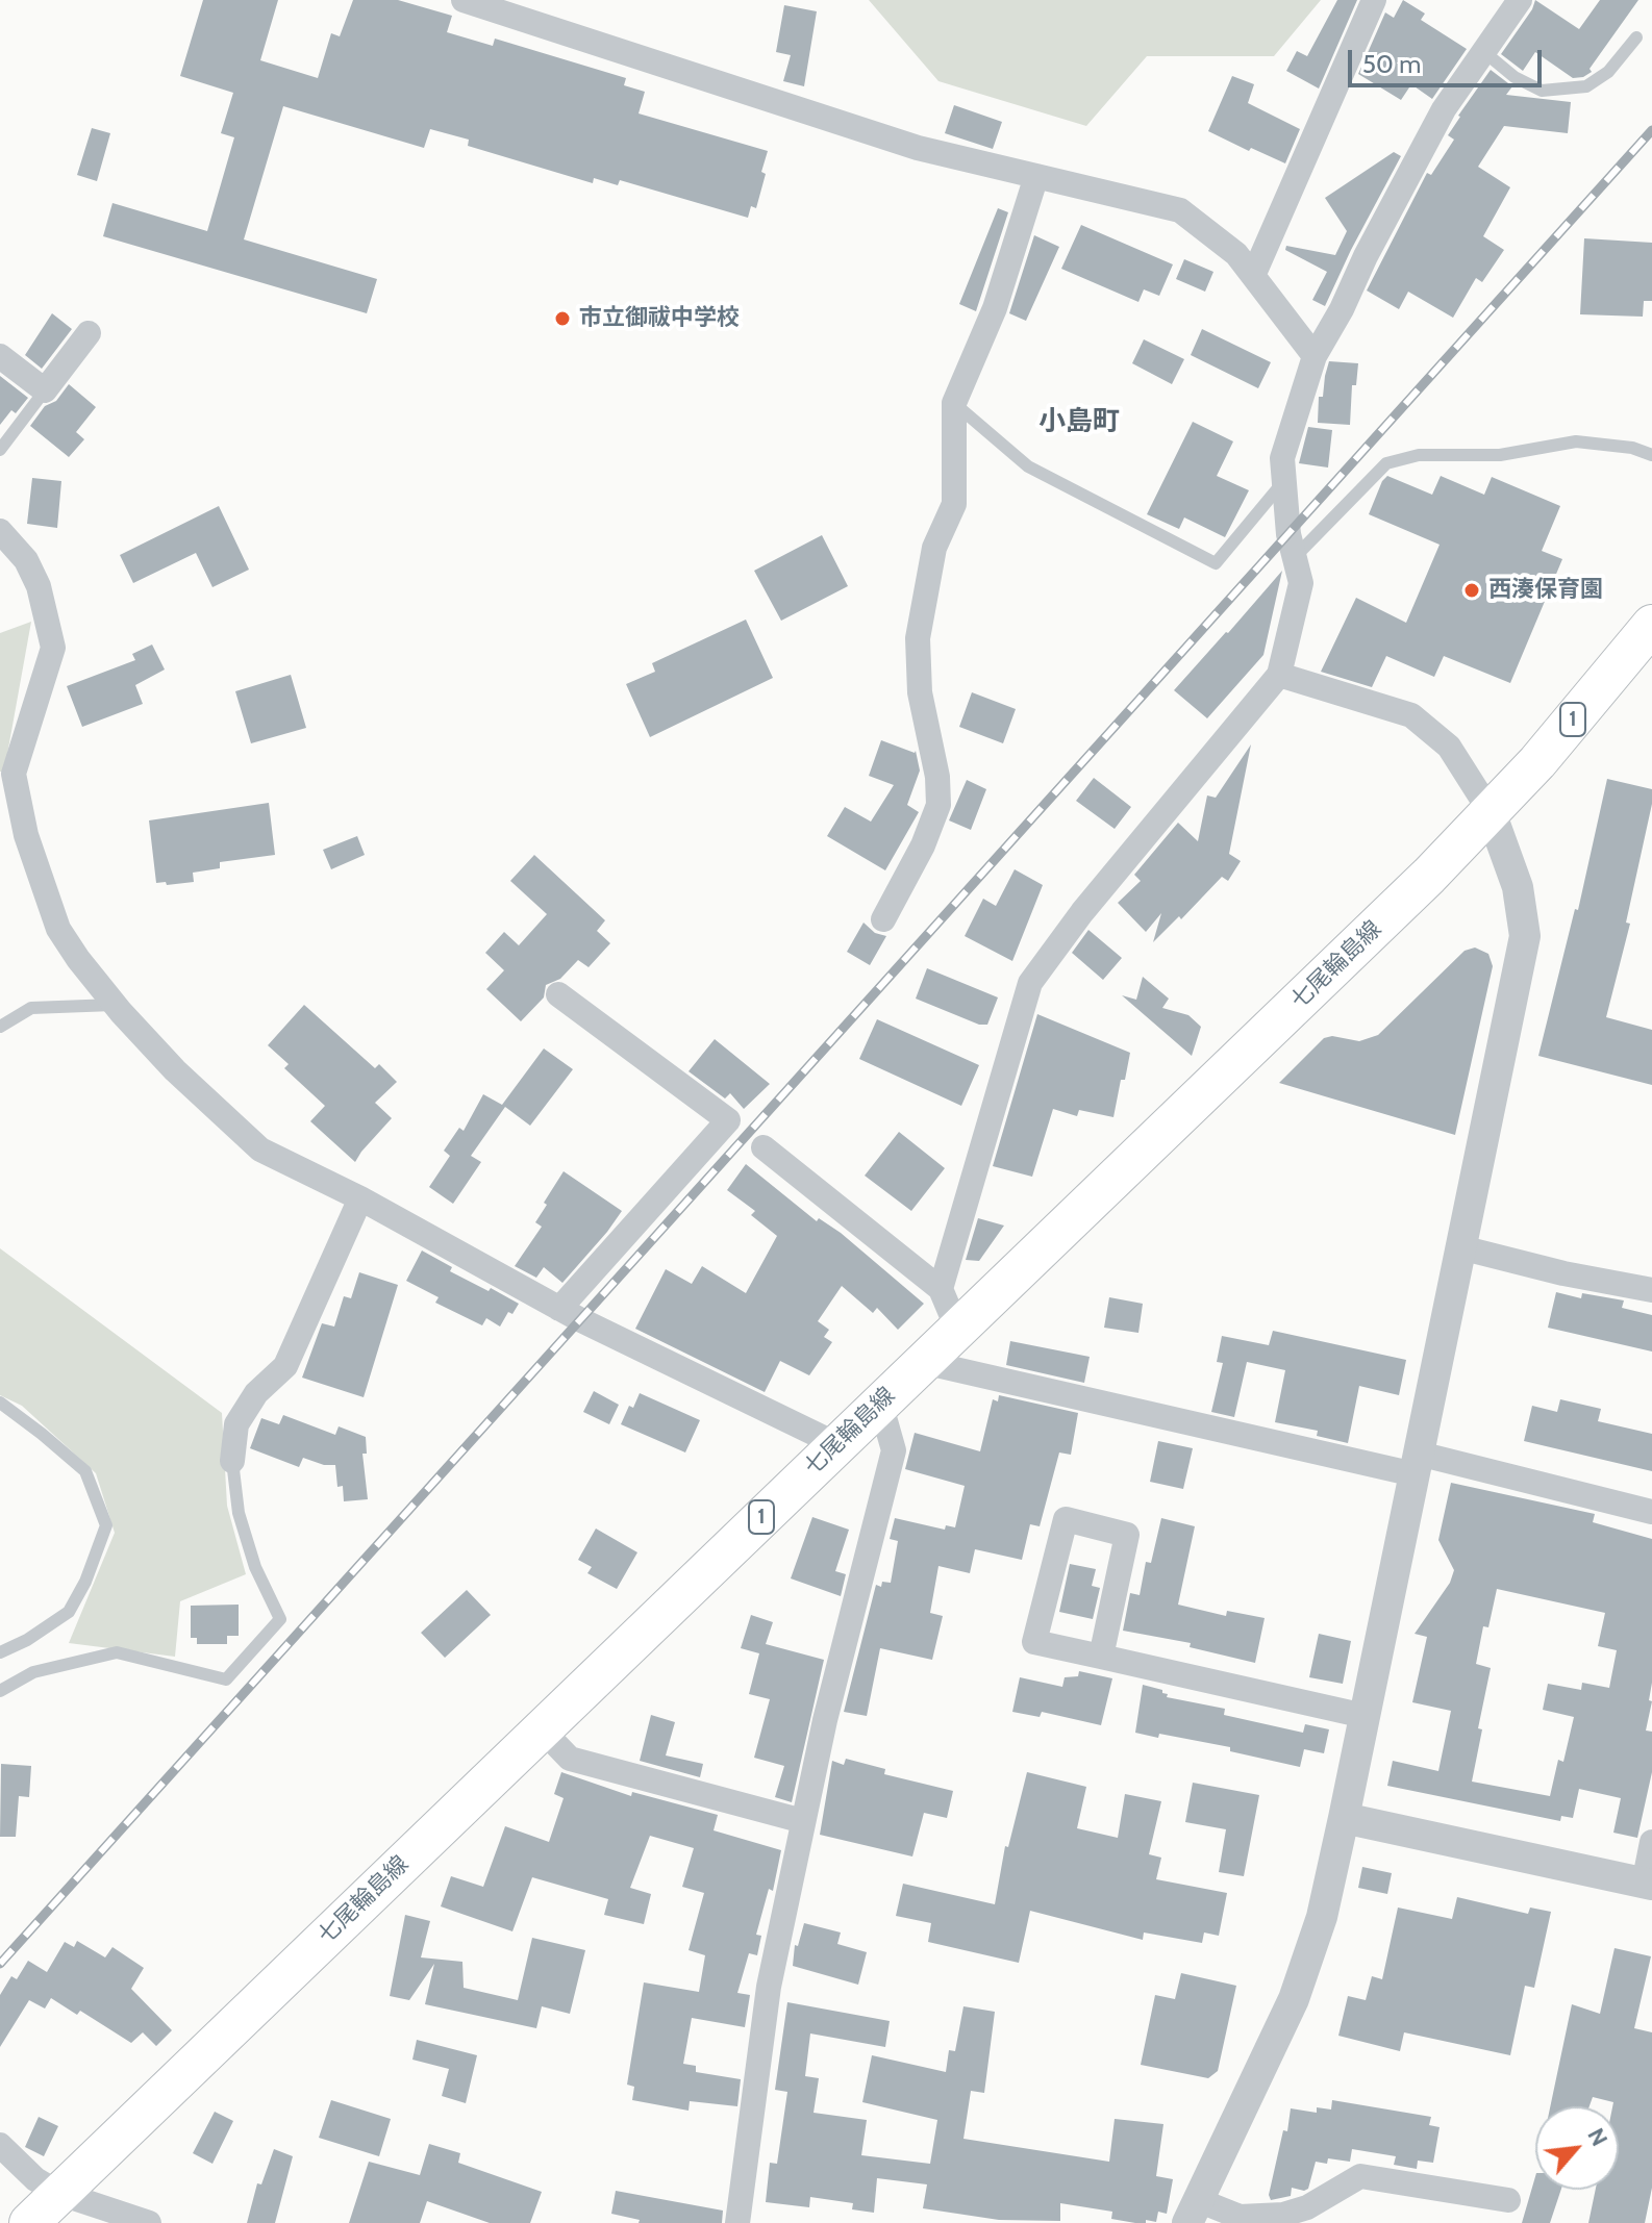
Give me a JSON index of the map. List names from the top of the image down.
{
  "streets": {
    "main road": ["1", "七尾輪島線"]
  },
  "districts": ["小島町"],
  "places": ["市立御祓中学校", "西湊保育園"],
  "scale_bar": "50 m",
  "north": "top right"
}
